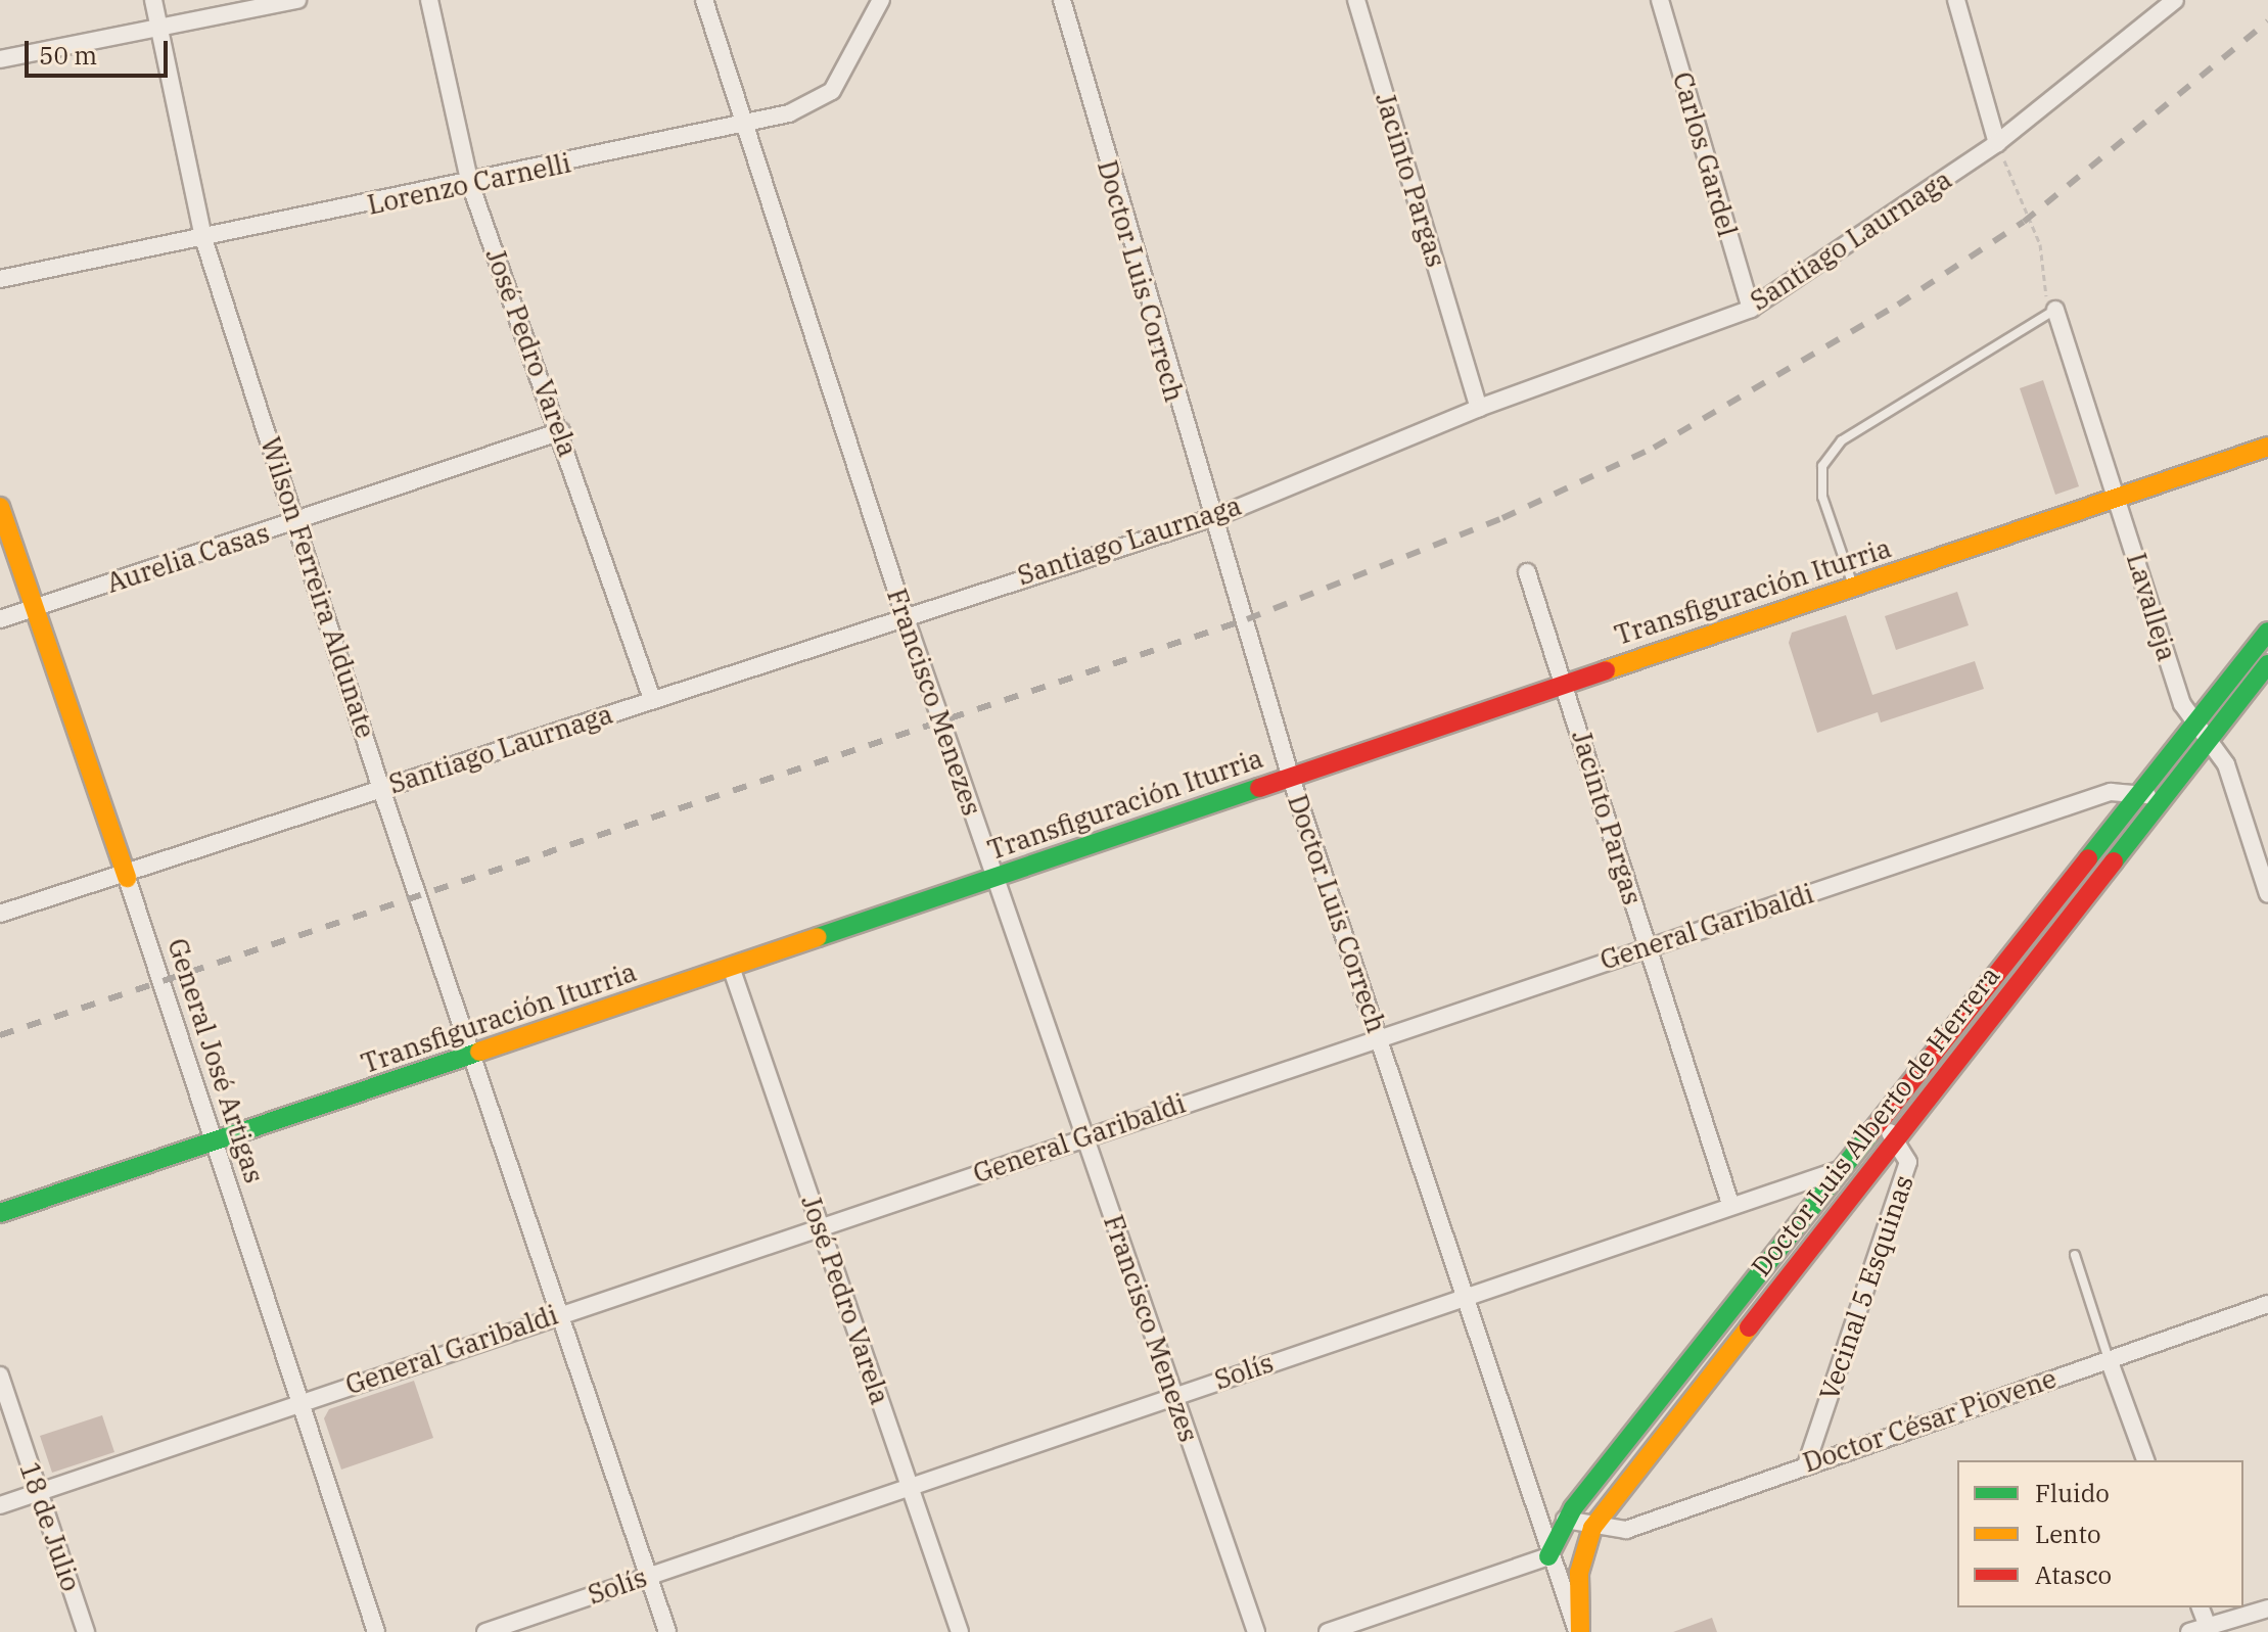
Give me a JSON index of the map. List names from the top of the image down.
{
  "streets": {
    "street": [
      "Carlos Gardel",
      "Jacinto Pargas",
      "Lorenzo Carnelli",
      "Santiago Laurnaga",
      "Doctor Luis Correch",
      "José Pedro Varela",
      "Aurelia Casas",
      "Wilson Ferreira Aldunate",
      "Transfiguración Iturria",
      "Lavalleja",
      "Francisco Menezes",
      "General Garibaldi",
      "General José Artigas",
      "Doctor Luis Alberto de Herrera",
      "Vecinal 5 Esquinas",
      "Solís",
      "Doctor César Piovene",
      "18 de Julio"
    ]
  },
  "crossings": [
    ["Carlos Gardel", "Santiago Laurnaga"],
    ["Jacinto Pargas", "Santiago Laurnaga"],
    ["Jacinto Pargas", "Transfiguración Iturria"],
    ["Jacinto Pargas", "General Garibaldi"],
    ["Jacinto Pargas", "Solís"],
    ["Lorenzo Carnelli", "José Pedro Varela"],
    ["Lorenzo Carnelli", "Wilson Ferreira Aldunate"],
    ["Lorenzo Carnelli", "Francisco Menezes"],
    ["Santiago Laurnaga", "Doctor Luis Correch"],
    ["Santiago Laurnaga", "José Pedro Varela"],
    ["Santiago Laurnaga", "Wilson Ferreira Aldunate"],
    ["Santiago Laurnaga", "Francisco Menezes"],
    ["Santiago Laurnaga", "General José Artigas"],
    ["Doctor Luis Correch", "Transfiguración Iturria"],
    ["Doctor Luis Correch", "General Garibaldi"],
    ["Doctor Luis Correch", "Doctor Luis Alberto de Herrera"],
    ["Doctor Luis Correch", "Solís"],
    ["José Pedro Varela", "Aurelia Casas"],
    ["José Pedro Varela", "Transfiguración Iturria"],
    ["José Pedro Varela", "General Garibaldi"],
    ["José Pedro Varela", "Solís"],
    ["Aurelia Casas", "Wilson Ferreira Aldunate"],
    ["Aurelia Casas", "General José Artigas"],
    ["Wilson Ferreira Aldunate", "Transfiguración Iturria"],
    ["Wilson Ferreira Aldunate", "General Garibaldi"],
    ["Wilson Ferreira Aldunate", "Solís"],
    ["Transfiguración Iturria", "Lavalleja"],
    ["Transfiguración Iturria", "Francisco Menezes"],
    ["Transfiguración Iturria", "General José Artigas"],
    ["Lavalleja", "Doctor Luis Alberto de Herrera"],
    ["Francisco Menezes", "General Garibaldi"],
    ["Francisco Menezes", "Solís"],
    ["General Garibaldi", "General José Artigas"],
    ["General Garibaldi", "Doctor Luis Alberto de Herrera"],
    ["General Garibaldi", "18 de Julio"],
    ["Doctor Luis Alberto de Herrera", "Vecinal 5 Esquinas"],
    ["Doctor Luis Alberto de Herrera", "Solís"],
    ["Doctor Luis Alberto de Herrera", "Doctor César Piovene"],
    ["Vecinal 5 Esquinas", "Doctor César Piovene"]
  ],
  "legend": ["Fluido", "Lento", "Atasco"],
  "scale_bar": "50 m"
}
